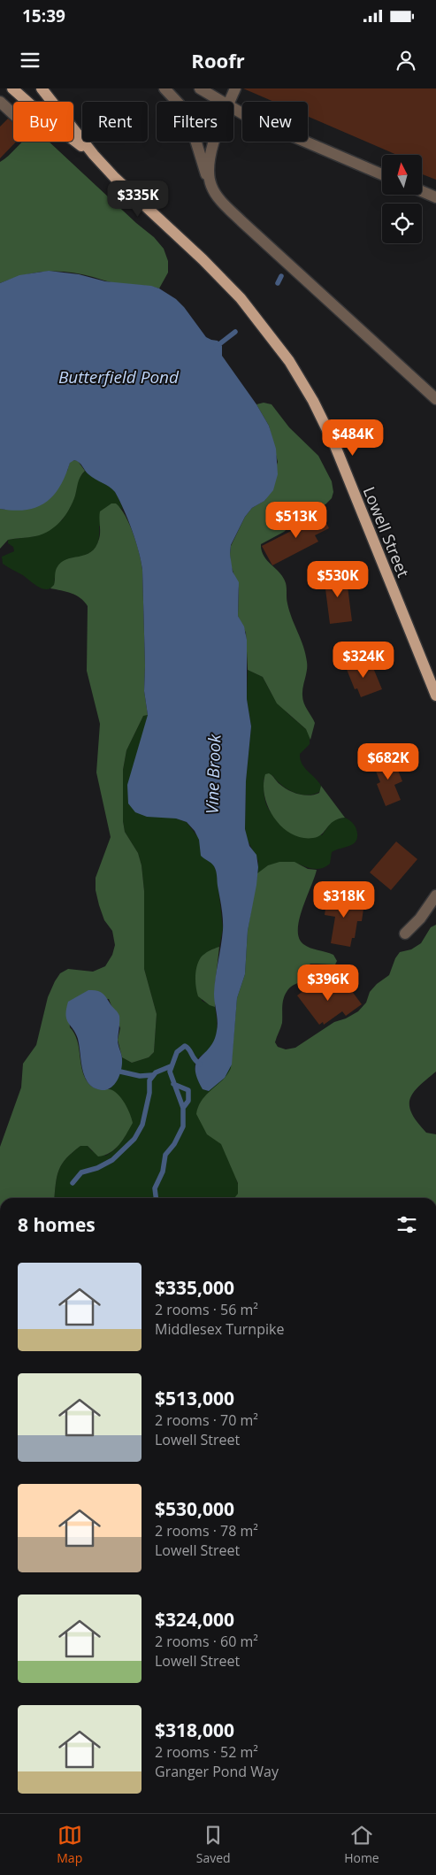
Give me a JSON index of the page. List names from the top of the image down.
{
  "streets": {
    "main road": ["Lowell Street"]
  },
  "water": ["Butterfield Pond", "Vine Brook"],
  "north": "top",
  "page": {
    "status": "15:39",
    "header": "Roofr",
    "chip": [
      "Buy",
      "Rent",
      "Filters",
      "New"
    ],
    "price": [
      "$335K",
      "$484K",
      "$513K",
      "$530K",
      "$324K",
      "$682K",
      "$318K",
      "$396K"
    ],
    "heading": "8 homes",
    "list": [
      {
        "name": "$335,000",
        "note": "2 rooms · 56 m² · Middlesex Turnpike"
      },
      {
        "name": "$513,000",
        "note": "2 rooms · 70 m² · Lowell Street"
      },
      {
        "name": "$530,000",
        "note": "2 rooms · 78 m² · Lowell Street"
      },
      {
        "name": "$324,000",
        "note": "2 rooms · 60 m² · Lowell Street"
      },
      {
        "name": "$318,000",
        "note": "2 rooms · 52 m² · Granger Pond Way"
      }
    ],
    "tabs": ["Map", "Saved", "Home"]
  }
}
